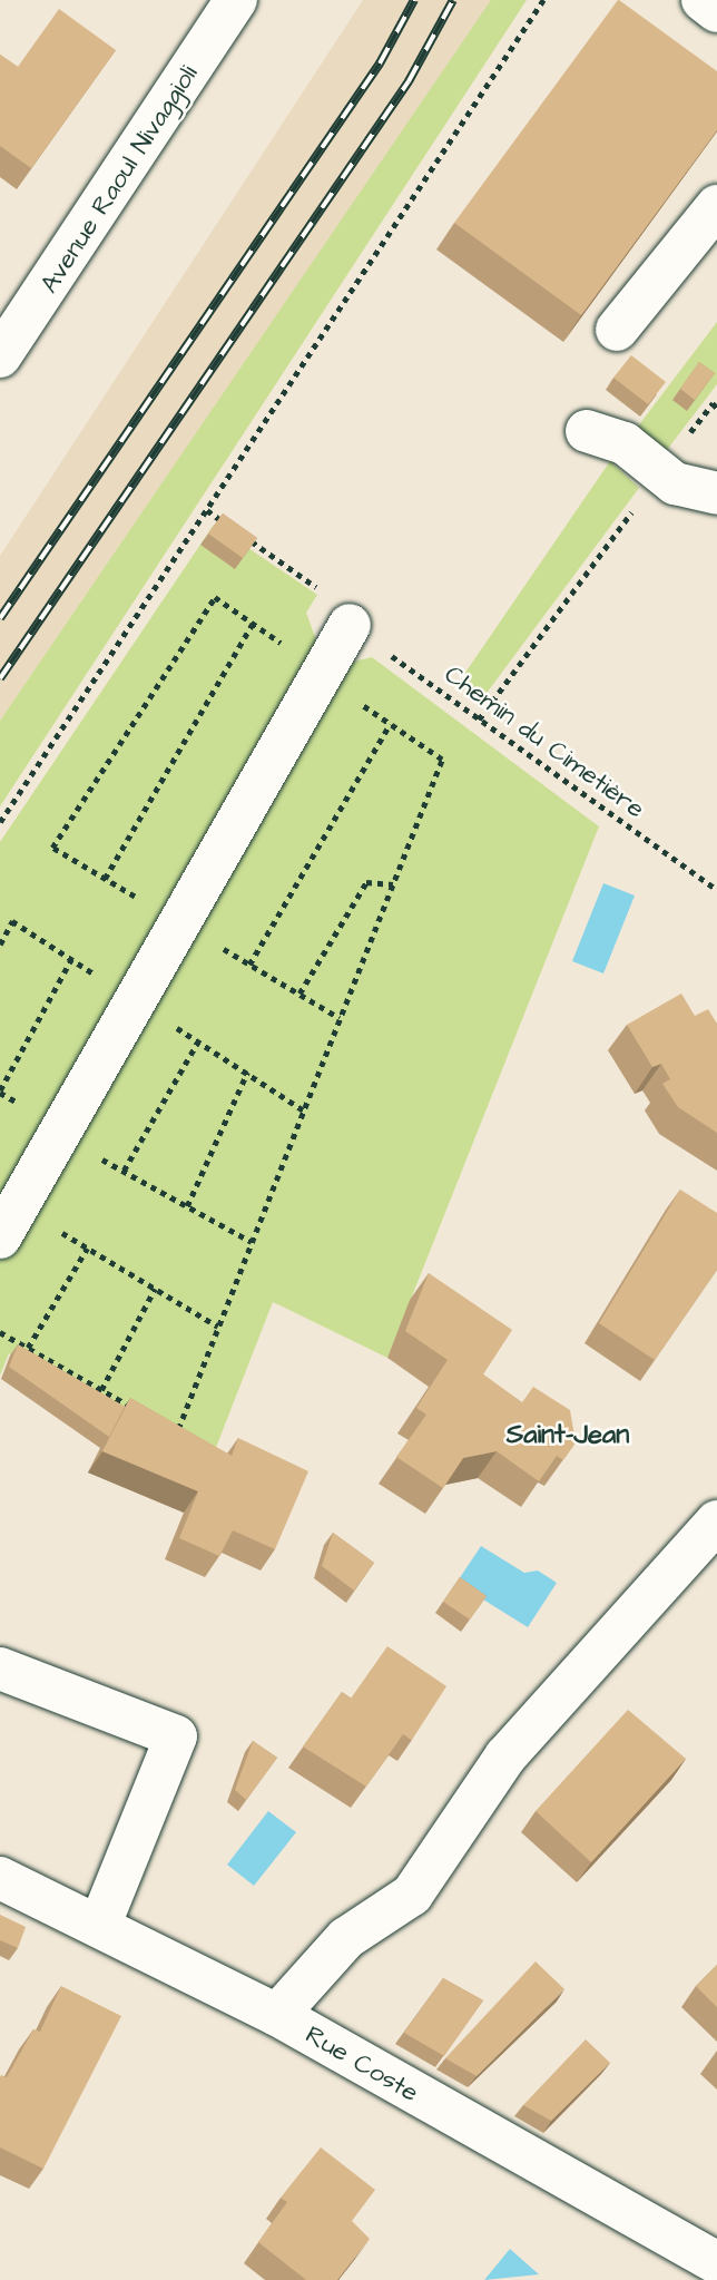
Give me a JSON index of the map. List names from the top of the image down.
{
  "streets": {
    "street": ["Avenue Raoul Nivaggioli", "Rue Coste"],
    "path": ["Chemin du Cimetière"]
  },
  "districts": ["Saint-Jean"]
}
